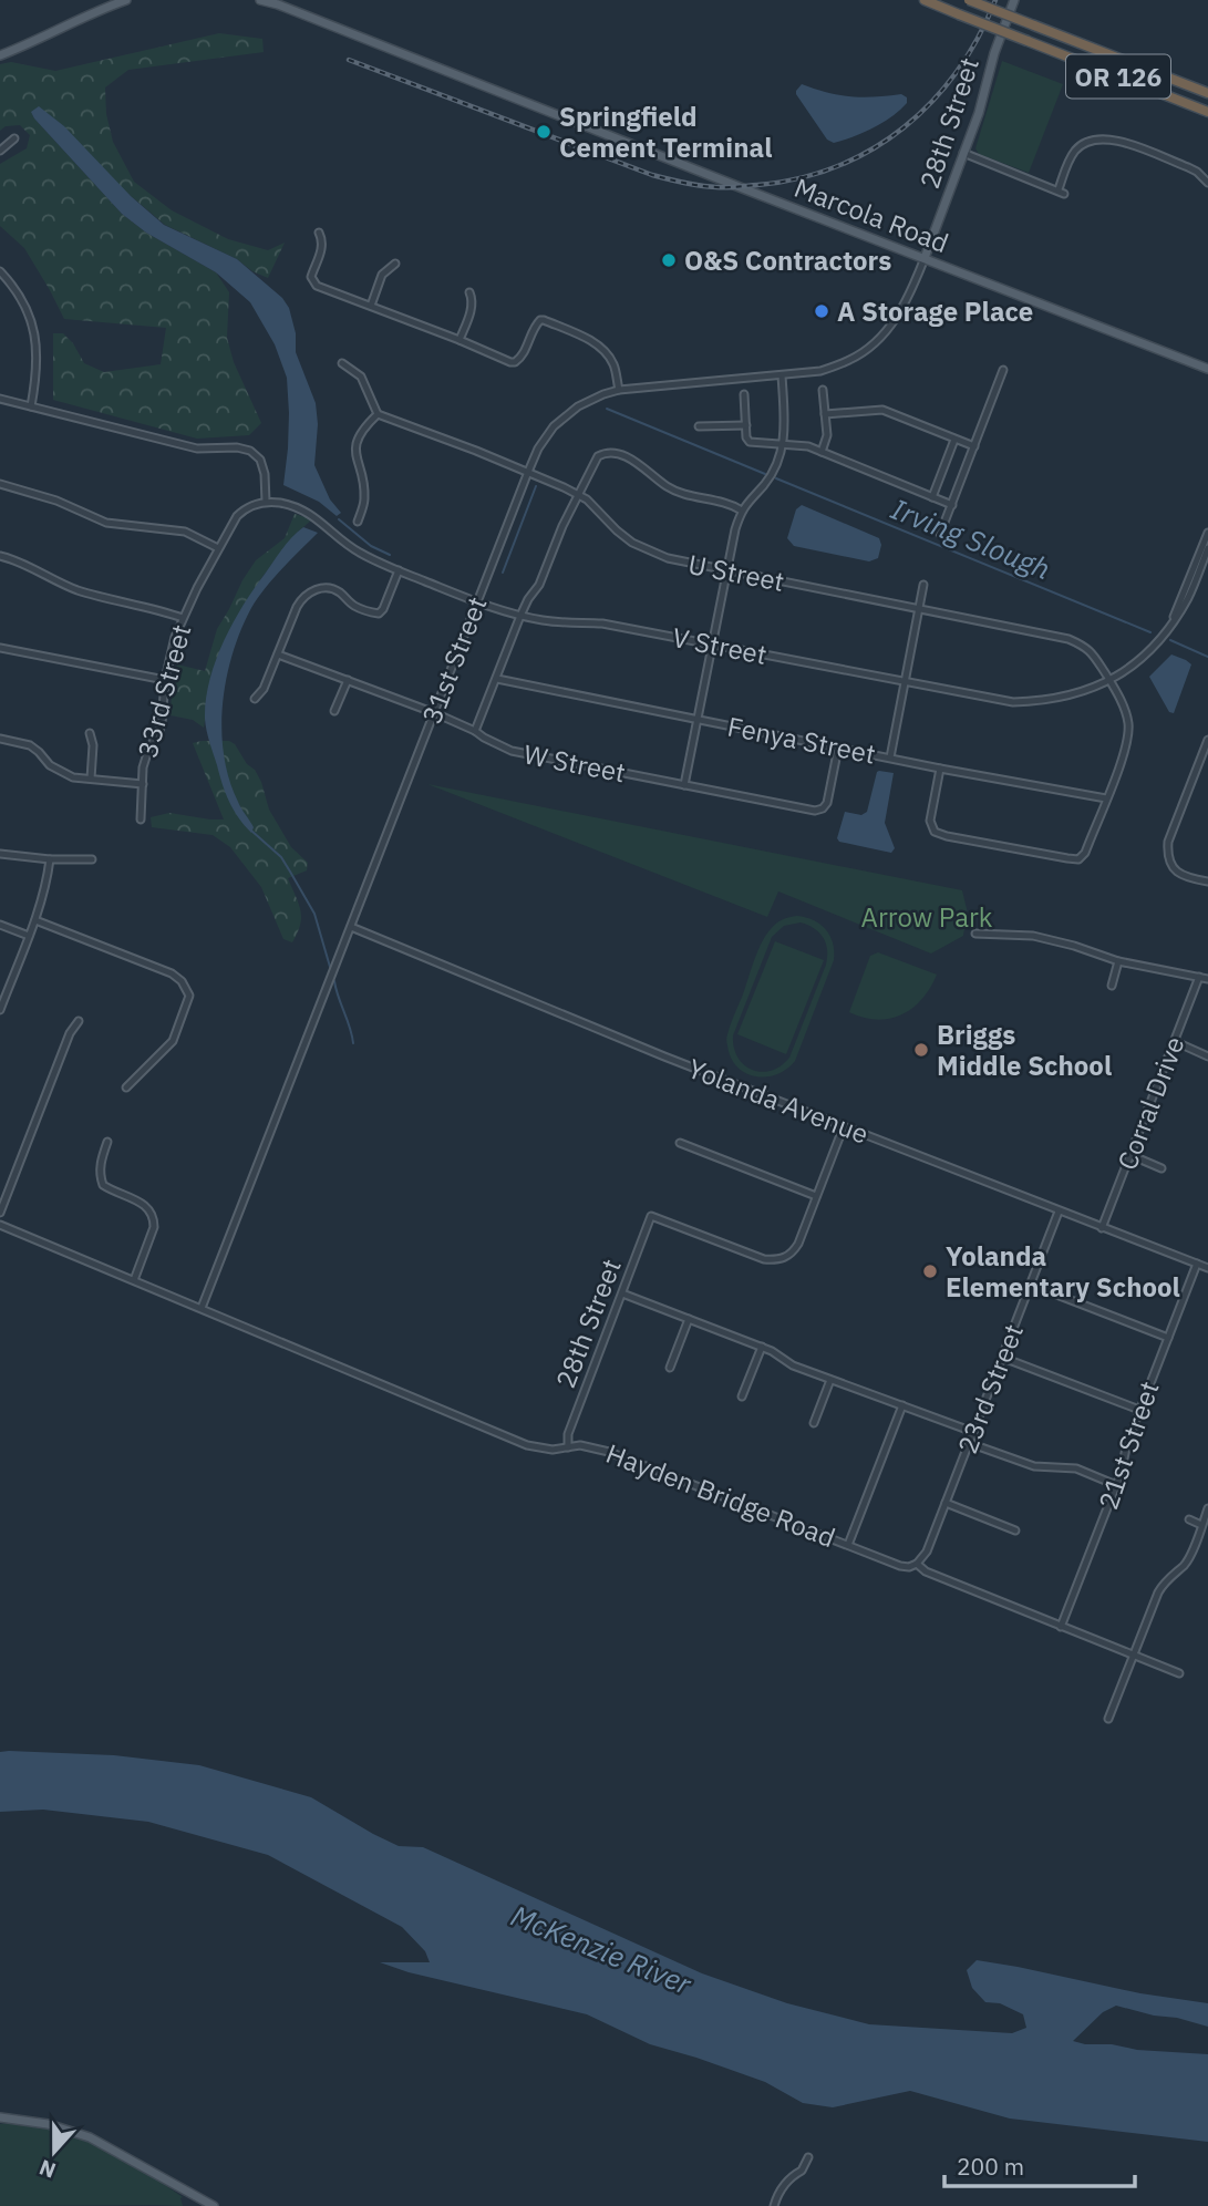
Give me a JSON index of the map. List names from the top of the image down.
{
  "streets": {
    "highway": ["OR 126"],
    "main road": ["28th Street", "Marcola Road"],
    "street": [
      "U Street",
      "V Street",
      "31st Street",
      "33rd Street",
      "Fenya Street",
      "W Street",
      "Yolanda Avenue",
      "Corral Drive",
      "23rd Street",
      "21st Street",
      "Hayden Bridge Road"
    ]
  },
  "crossings": [
    ["28th Street", "Marcola Road"],
    ["28th Street", "31st Street"],
    ["28th Street", "Hayden Bridge Road"],
    ["Marcola Road", "31st Street"],
    ["U Street", "V Street"],
    ["U Street", "31st Street"],
    ["U Street", "Fenya Street"],
    ["V Street", "31st Street"],
    ["V Street", "33rd Street"],
    ["31st Street", "W Street"],
    ["31st Street", "Yolanda Avenue"],
    ["31st Street", "Hayden Bridge Road"],
    ["Fenya Street", "W Street"],
    ["Yolanda Avenue", "Corral Drive"],
    ["Yolanda Avenue", "23rd Street"],
    ["Yolanda Avenue", "21st Street"],
    ["23rd Street", "Hayden Bridge Road"],
    ["21st Street", "Hayden Bridge Road"]
  ],
  "water": ["Irving Slough", "McKenzie River"],
  "parks": ["Arrow Park"],
  "places": [
    "Springfield Cement Terminal",
    "O&S Contractors",
    "A Storage Place",
    "Briggs Middle School",
    "Yolanda Elementary School"
  ],
  "scale_bar": "200 m",
  "north": "bottom"
}
